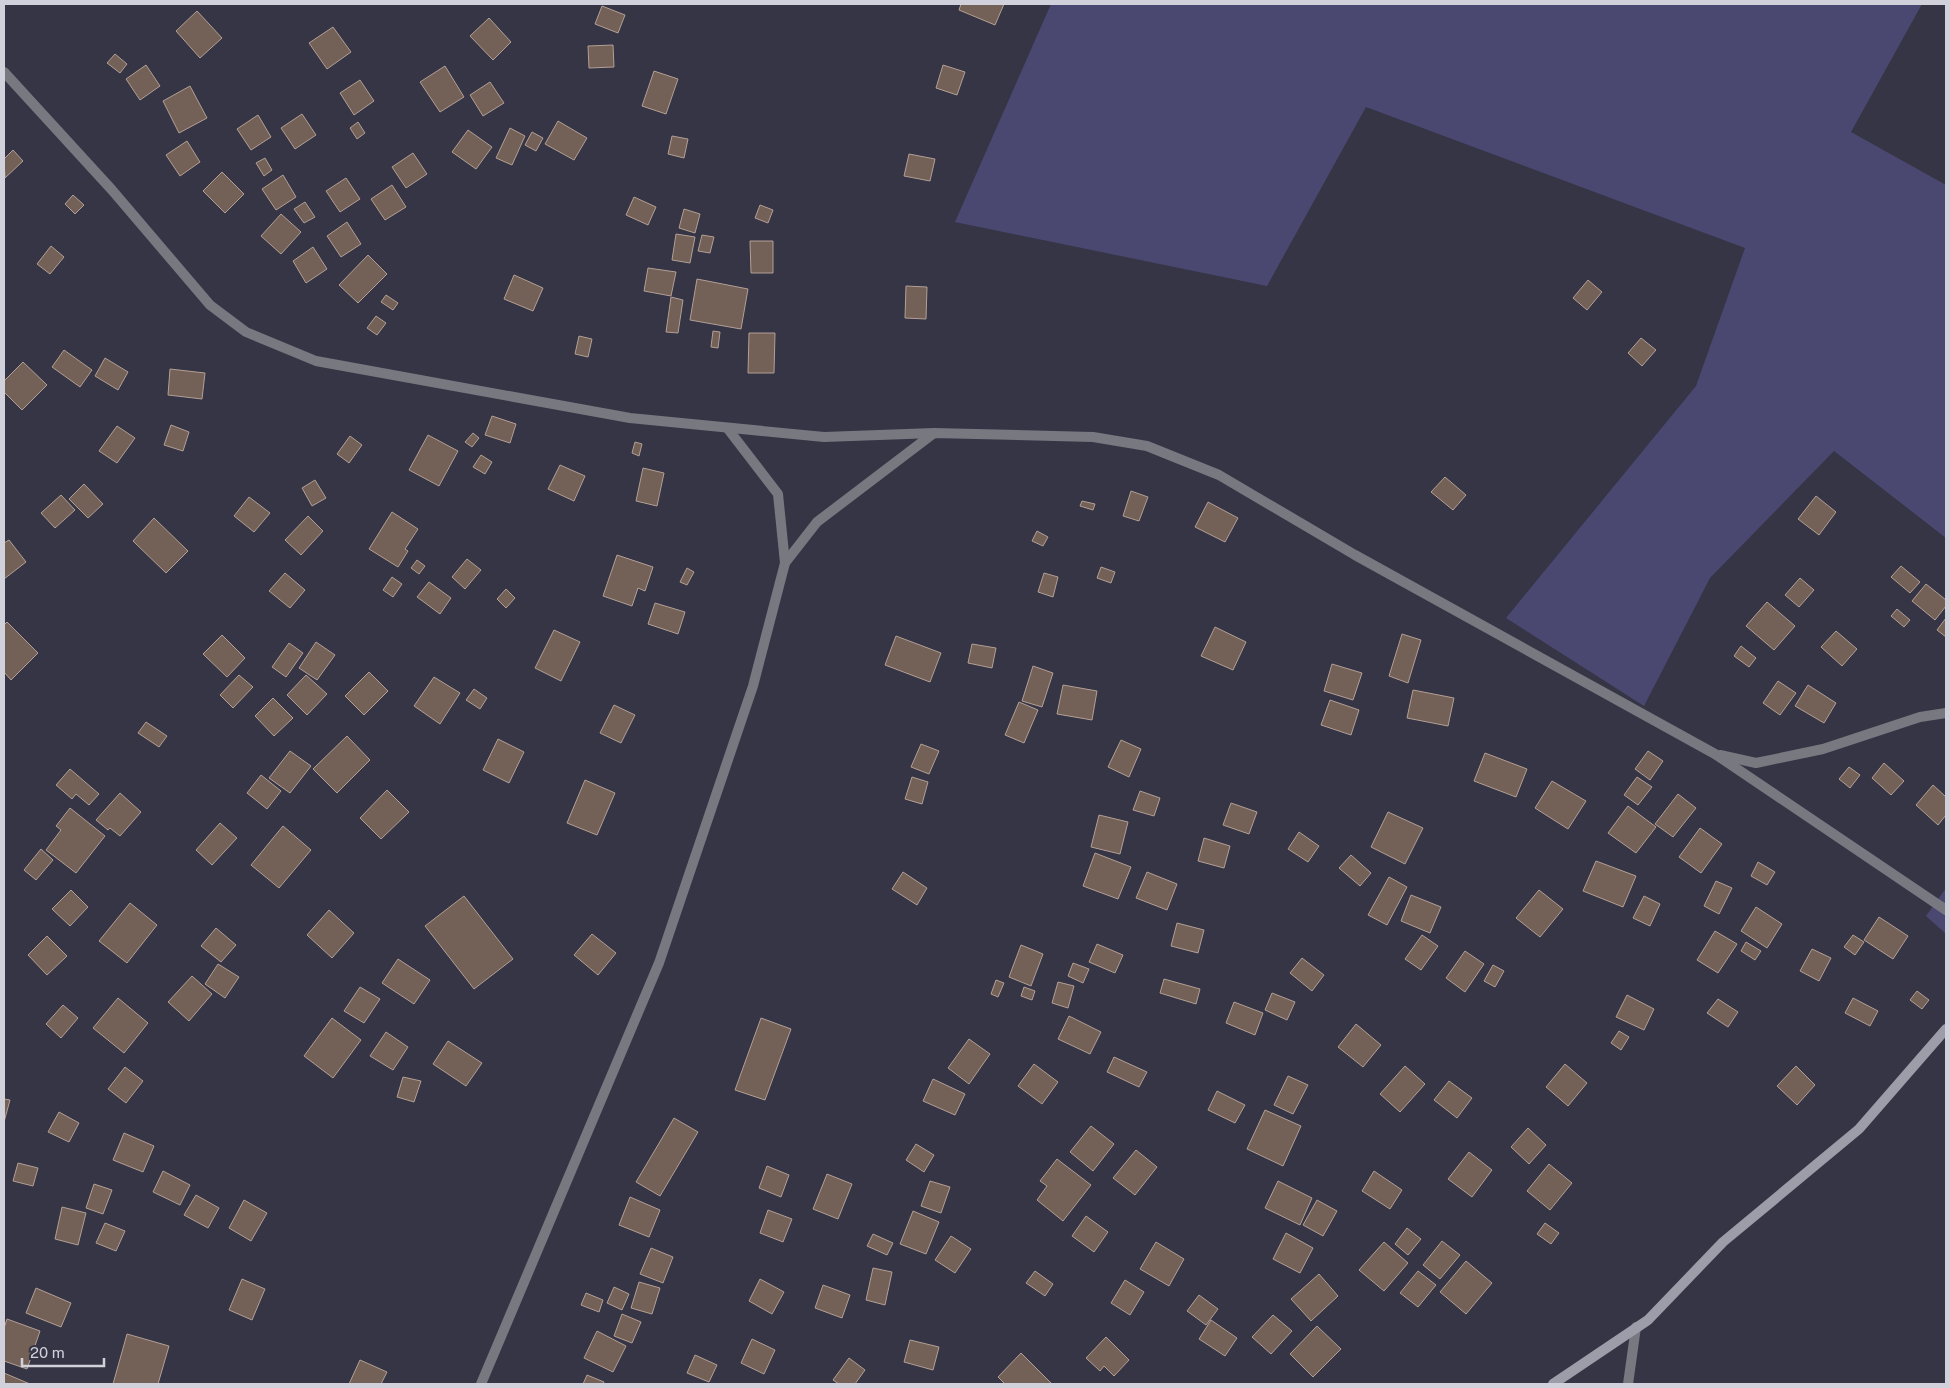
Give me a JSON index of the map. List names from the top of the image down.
{
  "scale_bar": "20 m"
}
